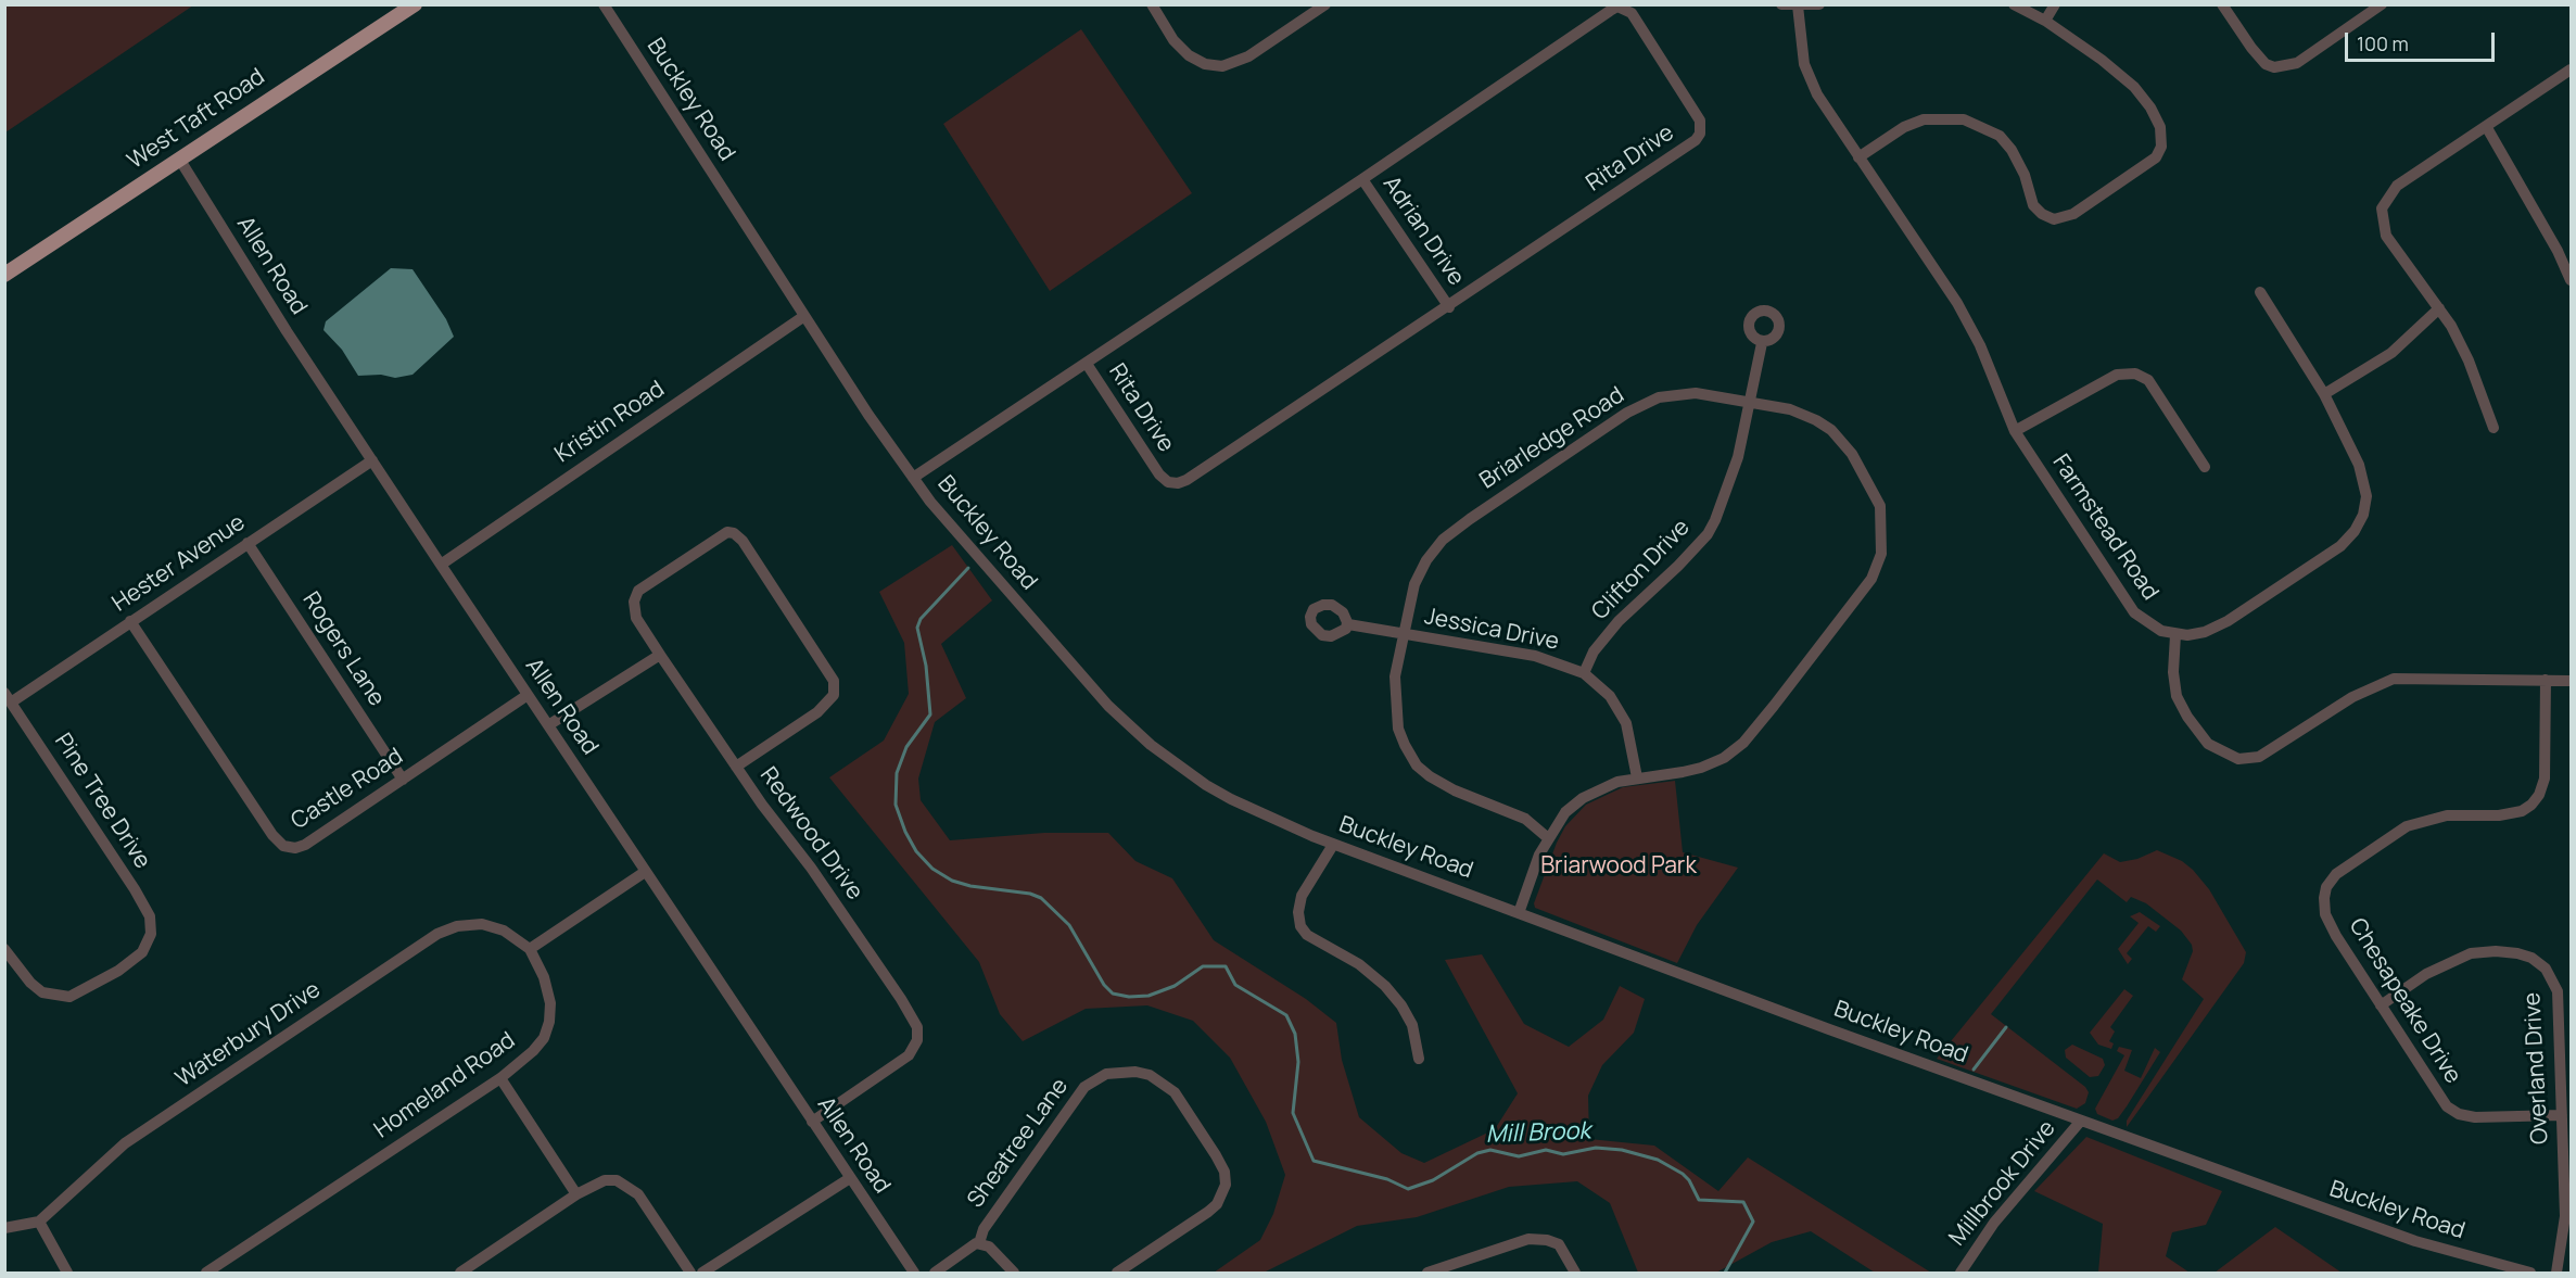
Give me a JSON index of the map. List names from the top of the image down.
{
  "streets": {
    "main road": ["West Taft Road"],
    "street": [
      "Buckley Road",
      "Rita Drive",
      "Adrian Drive",
      "Allen Road",
      "Kristin Road",
      "Briarledge Road",
      "Farmstead Road",
      "Hester Avenue",
      "Clifton Drive",
      "Jessica Drive",
      "Rogers Lane",
      "Castle Road",
      "Pine Tree Drive",
      "Redwood Drive",
      "Chesapeake Drive",
      "Waterbury Drive",
      "Overland Drive",
      "Homeland Road",
      "Sheatree Lane",
      "Millbrook Drive"
    ]
  },
  "crossings": [
    ["Buckley Road", "Rita Drive"],
    ["Buckley Road", "Kristin Road"],
    ["Buckley Road", "Briarledge Road"],
    ["Buckley Road", "Millbrook Drive"],
    ["West Taft Road", "Allen Road"],
    ["Rita Drive", "Adrian Drive"],
    ["Allen Road", "Kristin Road"],
    ["Allen Road", "Hester Avenue"],
    ["Allen Road", "Castle Road"],
    ["Allen Road", "Redwood Drive"],
    ["Briarledge Road", "Clifton Drive"],
    ["Briarledge Road", "Jessica Drive"],
    ["Hester Avenue", "Rogers Lane"],
    ["Hester Avenue", "Castle Road"],
    ["Hester Avenue", "Pine Tree Drive"],
    ["Clifton Drive", "Jessica Drive"],
    ["Rogers Lane", "Castle Road"],
    ["Chesapeake Drive", "Overland Drive"],
    ["Waterbury Drive", "Homeland Road"]
  ],
  "water": ["Mill Brook"],
  "parks": ["Briarwood Park"],
  "scale_bar": "100 m"
}
